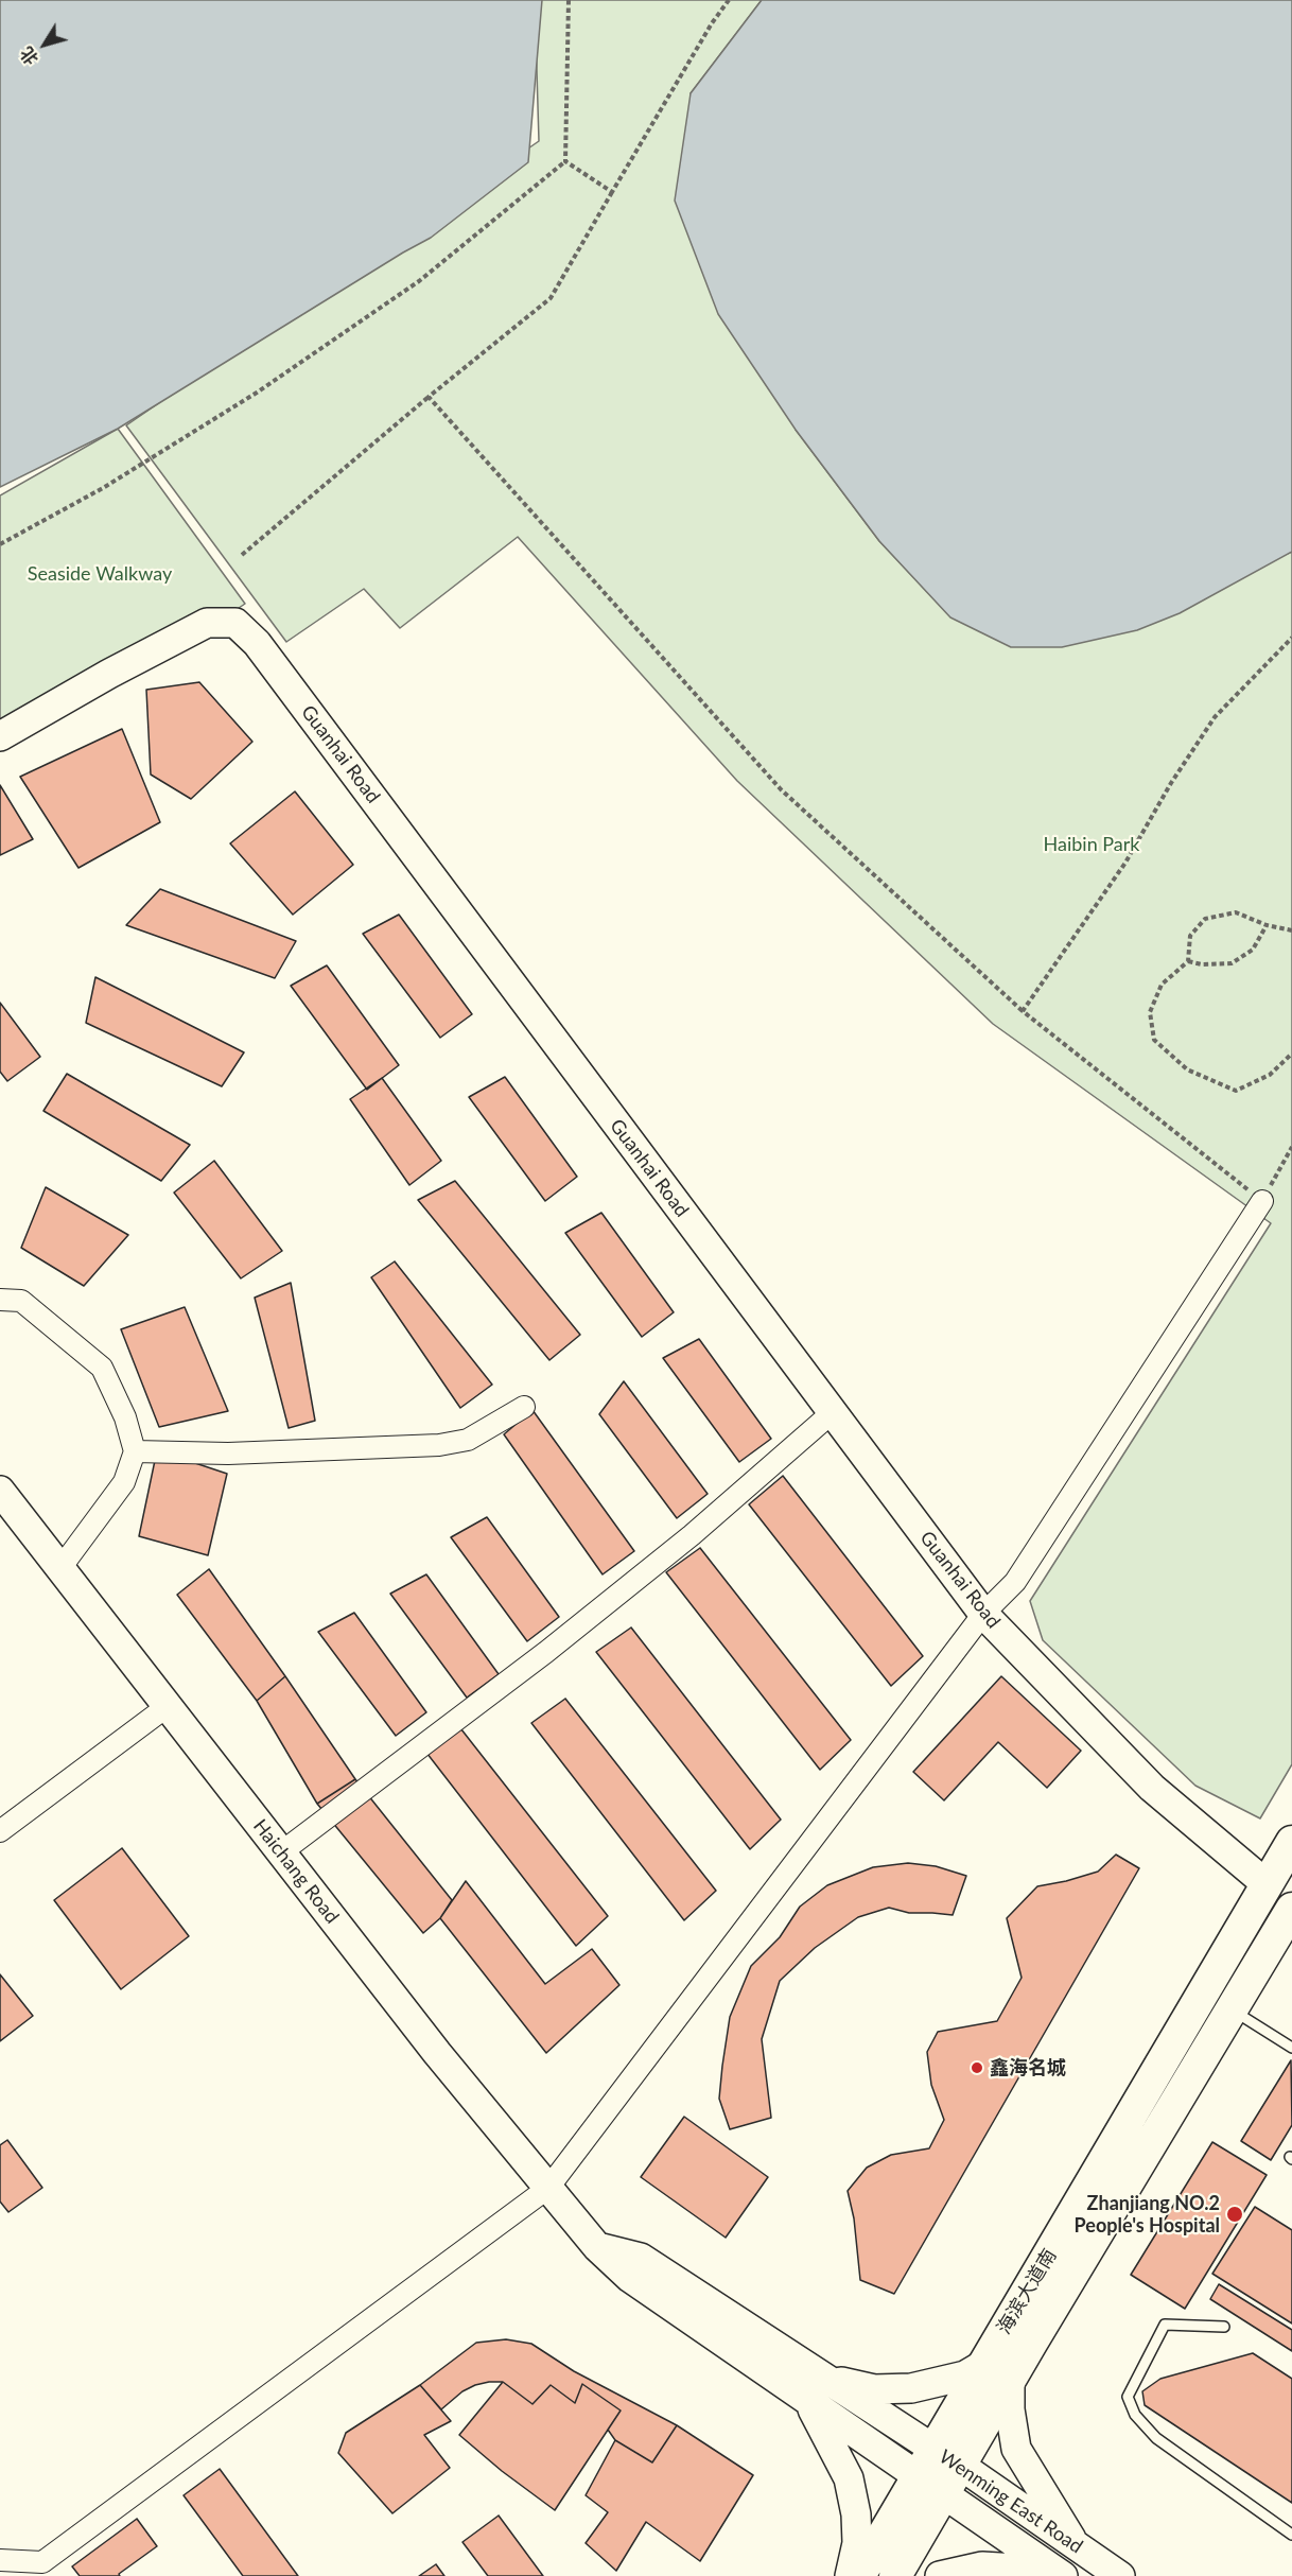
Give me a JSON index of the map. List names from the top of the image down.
{
  "streets": {
    "main road": ["海滨大道南"],
    "street": ["Guanhai Road", "Haichang Road", "Wenming East Road"]
  },
  "crossings": [
    ["Guanhai Road", "海滨大道南"],
    ["Haichang Road", "Wenming East Road"],
    ["海滨大道南", "Wenming East Road"]
  ],
  "parks": ["Seaside Walkway", "Haibin Park"],
  "places": ["鑫海名城", "Zhanjiang NO.2 People's Hospital"],
  "north": "bottom left"
}
